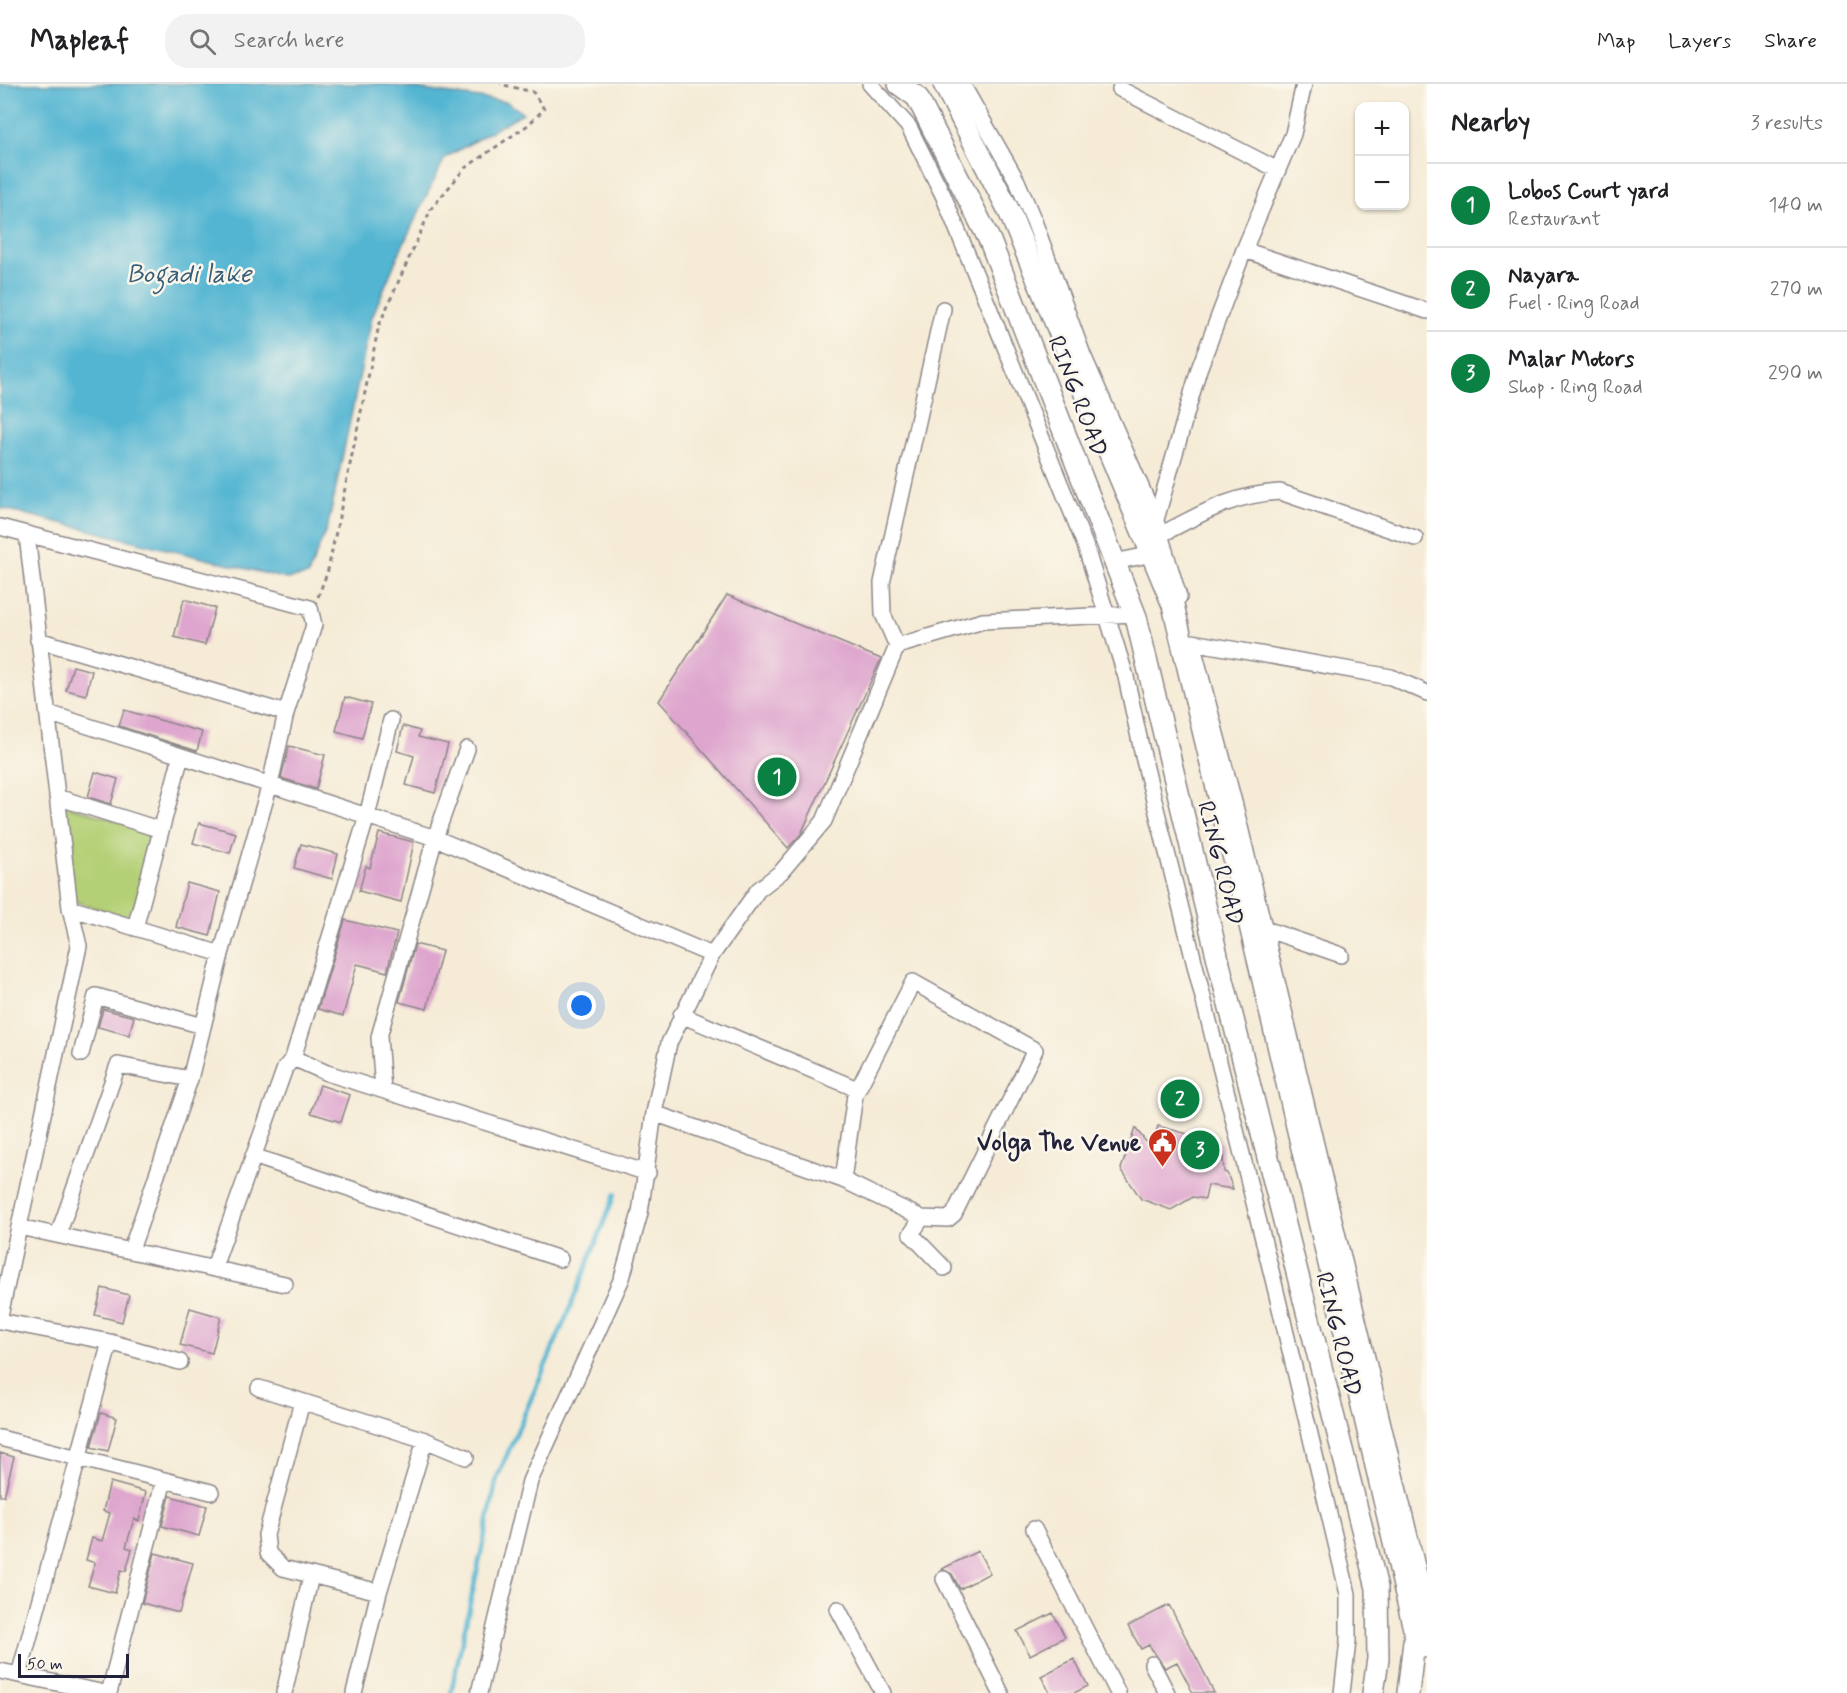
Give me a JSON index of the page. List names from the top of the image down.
{
  "streets": {
    "highway": ["RING ROAD"]
  },
  "water": ["Bogadi lake"],
  "places": {
    "public building": ["Volga The Venue"]
  },
  "scale_bar": "50 m",
  "page": {
    "header": "Mapleaf",
    "search": "Search here",
    "nav": ["Map", "Layers", "Share"],
    "heading": ["Nearby", "3 results"],
    "map_buttons": ["+", "−"],
    "list": [
      {
        "mark": "1",
        "name": "Lobos Court yard",
        "note": "Restaurant",
        "value": "140 m"
      },
      {
        "mark": "2",
        "name": "Nayara",
        "note": "Fuel · Ring Road",
        "value": "270 m"
      },
      {
        "mark": "3",
        "name": "Malar Motors",
        "note": "Shop · Ring Road",
        "value": "290 m"
      }
    ],
    "pins": ["1", "2", "3"],
    "scale": "50 m"
  }
}
